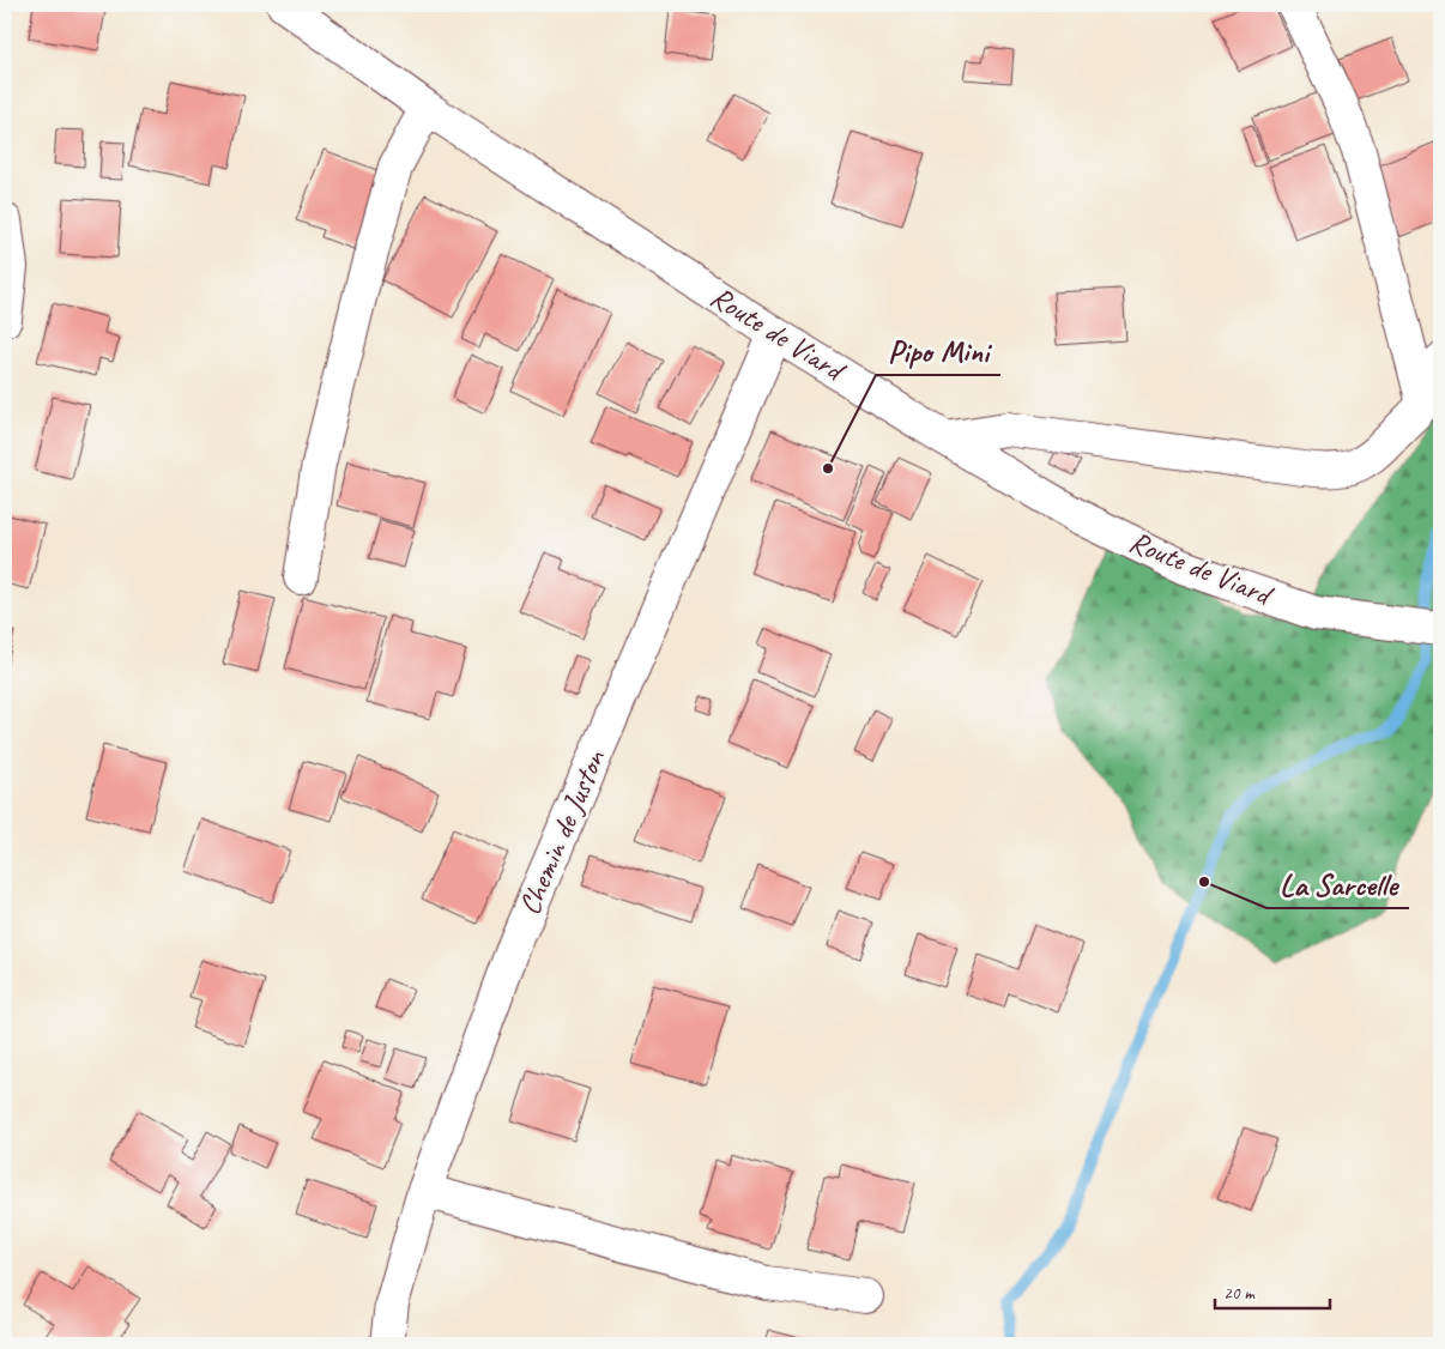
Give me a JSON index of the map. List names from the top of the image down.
{
  "streets": {
    "street": ["Route de Viard", "Chemin de Juston"]
  },
  "crossings": [
    ["Route de Viard", "Chemin de Juston"]
  ],
  "places": ["Pipo Mini", "La Sarcelle"],
  "scale_bar": "20 m"
}
